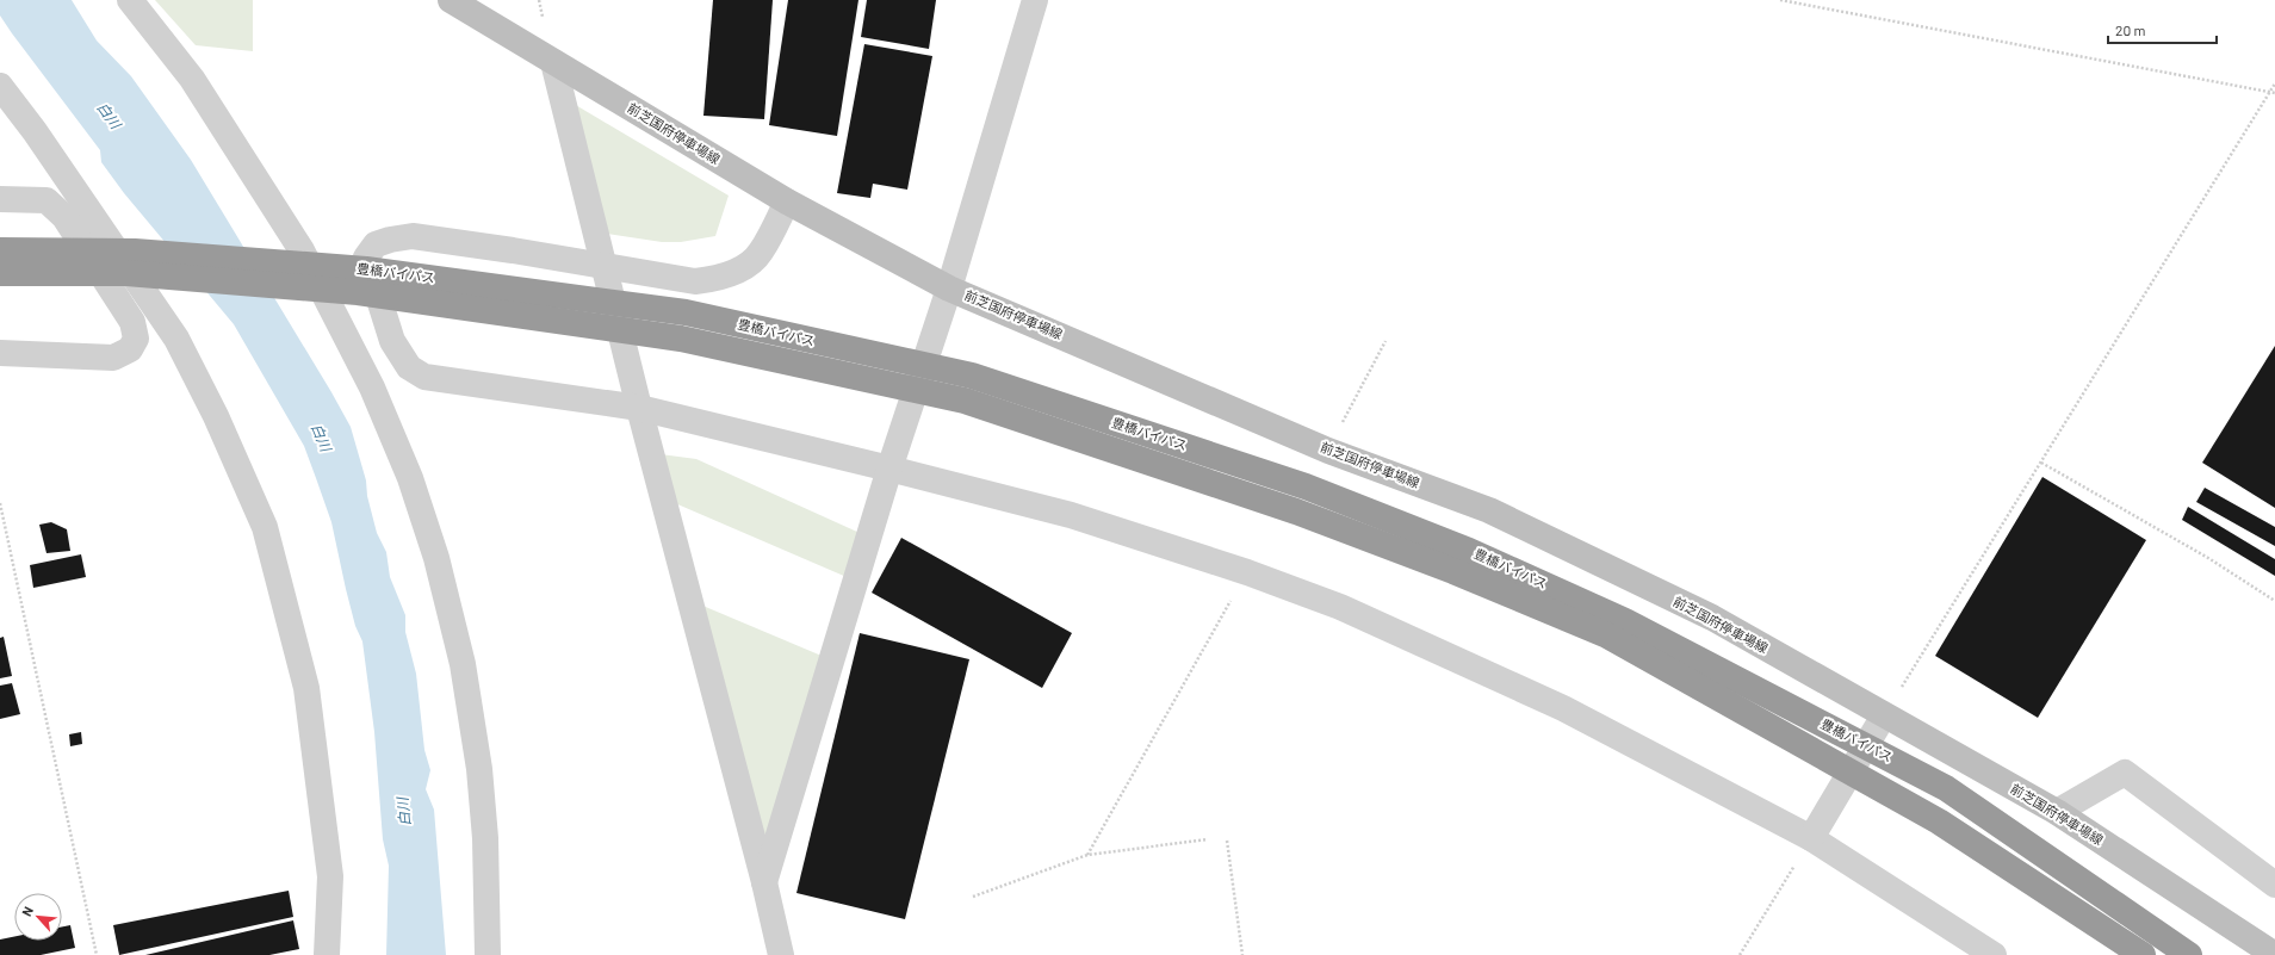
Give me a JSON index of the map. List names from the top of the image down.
{
  "streets": {
    "highway": ["豊橋バイパス"],
    "main road": ["前芝国府停車場線"]
  },
  "water": ["白川"],
  "scale_bar": "20 m",
  "north": "top left"
}
